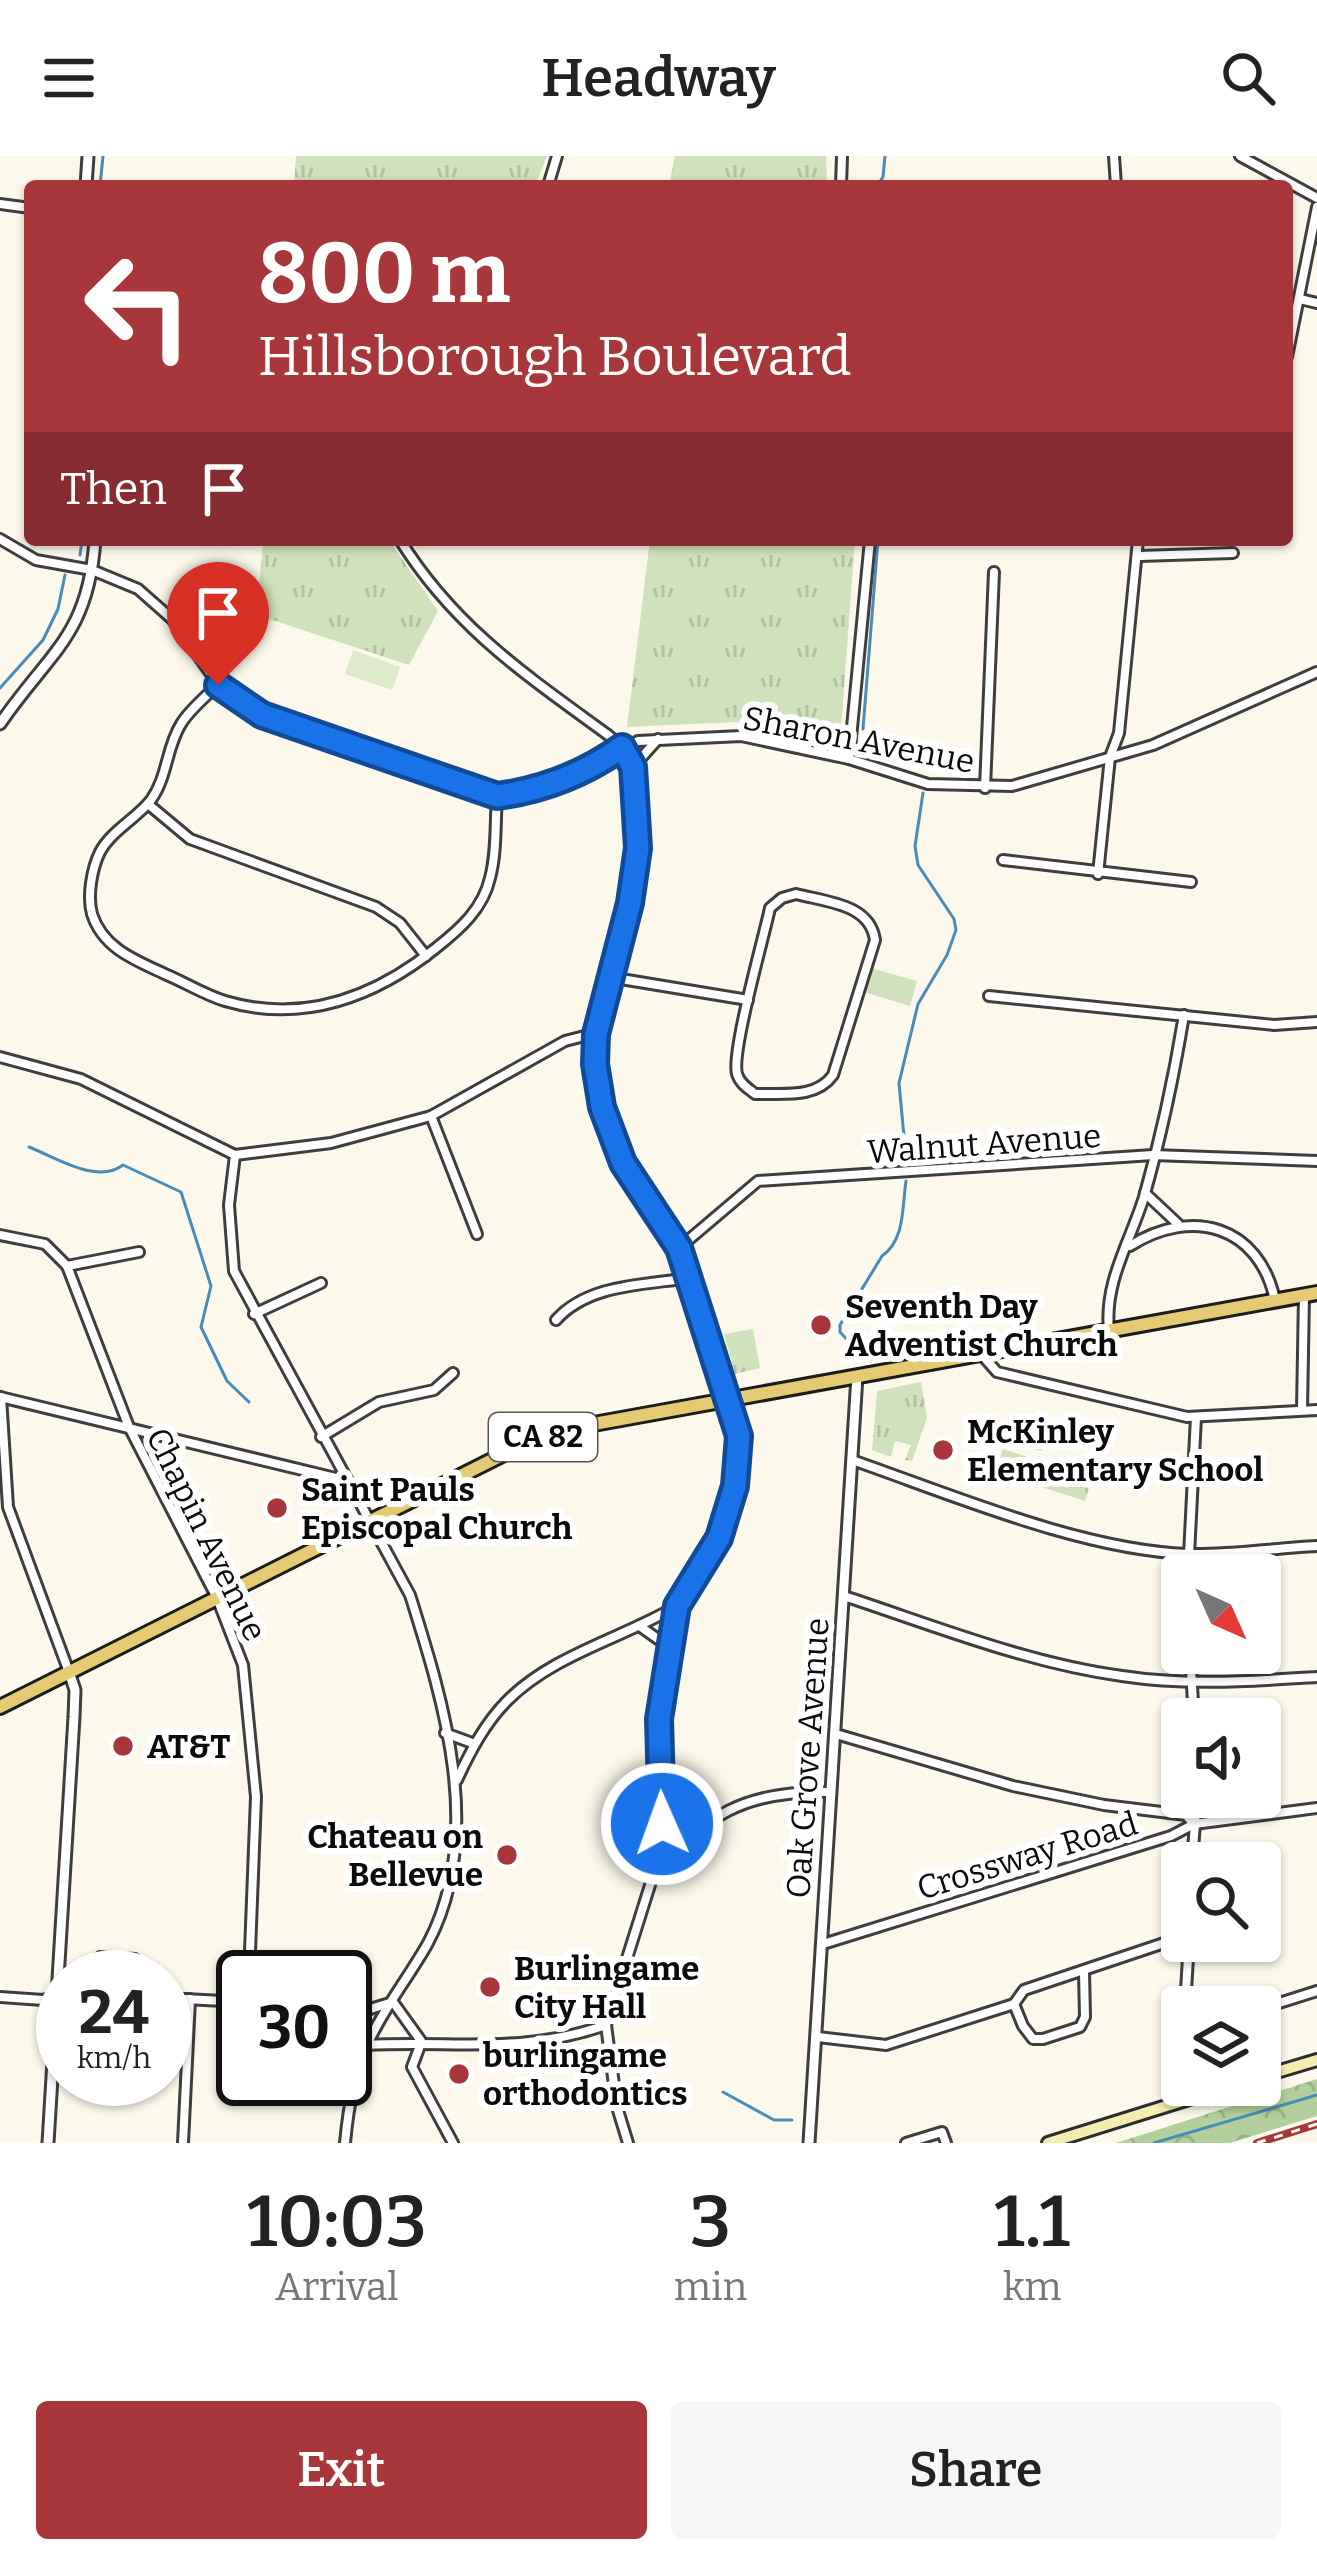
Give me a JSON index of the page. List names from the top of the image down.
{
  "streets": {
    "main road": ["CA 82"],
    "street": [
      "Sharon Avenue",
      "Walnut Avenue",
      "Chapin Avenue",
      "Oak Grove Avenue",
      "Crossway Road"
    ]
  },
  "crossings": [
    ["CA 82", "Chapin Avenue"],
    ["CA 82", "Oak Grove Avenue"],
    ["Oak Grove Avenue", "Crossway Road"]
  ],
  "places": [
    "Seventh Day Adventist Church",
    "McKinley Elementary School",
    "Saint Pauls Episcopal Church",
    "AT&T",
    "Chateau on Bellevue",
    "Burlingame City Hall",
    "burlingame orthodontics"
  ],
  "north": "bottom right",
  "page": {
    "header": "Headway",
    "turn": ["800 m", "Hillsborough Boulevard"],
    "then": "Then",
    "speed": "24 km/h",
    "limit": "30",
    "eta": [
      "10:03",
      "Arrival",
      "3",
      "min",
      "1.1",
      "km"
    ],
    "buttons": ["Exit", "Share"]
  }
}
